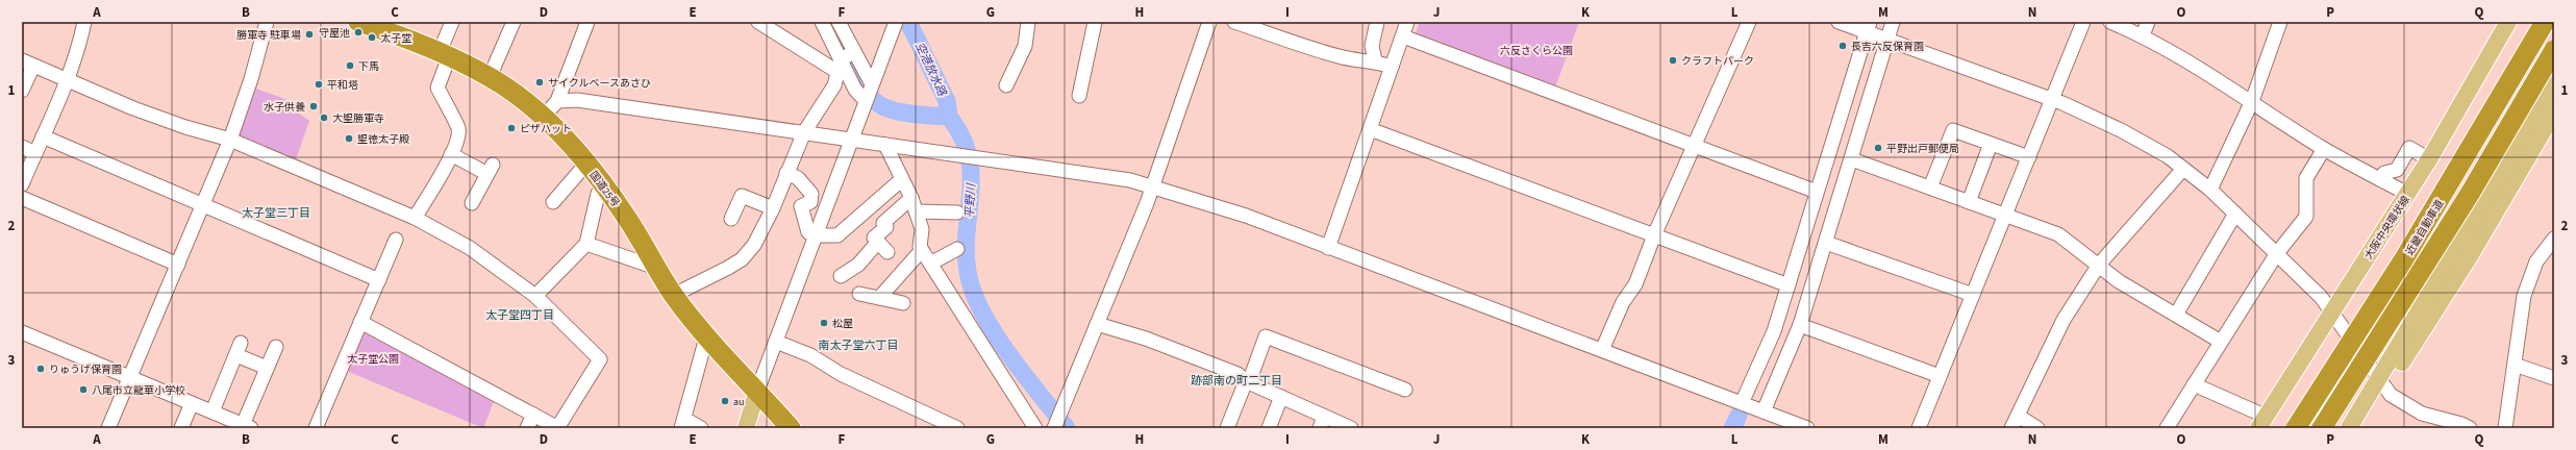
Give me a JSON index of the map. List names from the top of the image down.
{
  "streets": {
    "highway": ["国道25号", "近畿自動車道"],
    "main road": ["大阪中央環状線"]
  },
  "districts": [
    "太子堂三丁目",
    "太子堂四丁目",
    "南太子堂六丁目",
    "跡部南の町二丁目"
  ],
  "water": ["空港放水路", "平野川"],
  "parks": ["六反さくら公園", "太子堂公園"],
  "places": [
    "守屋池",
    "勝軍寺 駐車場",
    "太子堂",
    "長吉六反保育園",
    "クラフトパーク",
    "下馬",
    "サイクルベースあさひ",
    "平和塔",
    "水子供養",
    "大聖勝軍寺",
    "ピザハット",
    "聖徳太子殿",
    "平野出戸郵便局",
    "松屋",
    "りゅうげ保育園",
    "八尾市立龍華小学校",
    "au"
  ],
  "grid": {
    "columns": [
      "A",
      "B",
      "C",
      "D",
      "E",
      "F",
      "G",
      "H",
      "I",
      "J",
      "K",
      "L",
      "M",
      "N",
      "O",
      "P",
      "Q"
    ],
    "rows": ["1", "2", "3"]
  }
}
